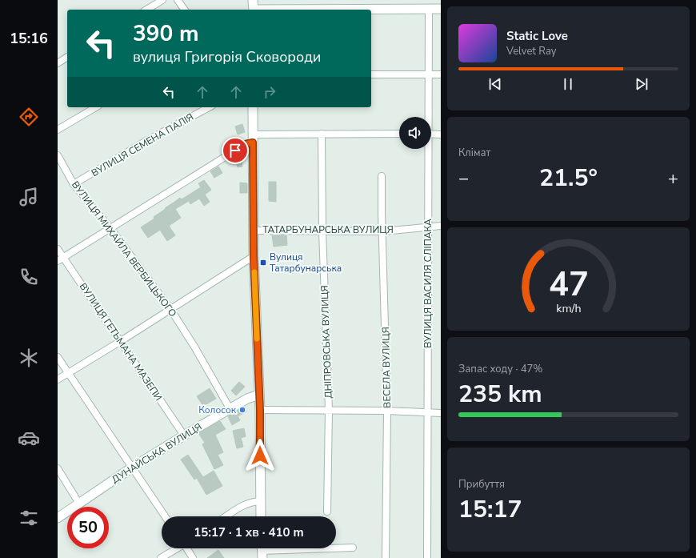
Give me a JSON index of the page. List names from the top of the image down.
{
  "streets": {
    "main road": ["ДУНАЙСЬКА ВУЛИЦЯ"],
    "street": [
      "ВУЛИЦЯ СЕМЕНА ПАЛІЯ",
      "ТАТАРБУНАРСЬКА ВУЛИЦЯ",
      "ВУЛИЦЯ МИХАЙЛА ВЕРБИЦЬКОГО",
      "ВУЛИЦЯ ВАСИЛЯ СЛІПАКА",
      "ВУЛИЦЯ ГЕТЬМАНА МАЗЕПИ",
      "ДНІПРОВСЬКА ВУЛИЦЯ",
      "ВЕСЕЛА ВУЛИЦЯ"
    ]
  },
  "crossings": [
    ["ВУЛИЦЯ СЕМЕНА ПАЛІЯ", "ВУЛИЦЯ МИХАЙЛА ВЕРБИЦЬКОГО"],
    ["ТАТАРБУНАРСЬКА ВУЛИЦЯ", "ВУЛИЦЯ ВАСИЛЯ СЛІПАКА"],
    ["ТАТАРБУНАРСЬКА ВУЛИЦЯ", "ДНІПРОВСЬКА ВУЛИЦЯ"],
    ["ТАТАРБУНАРСЬКА ВУЛИЦЯ", "ВЕСЕЛА ВУЛИЦЯ"],
    ["ВУЛИЦЯ МИХАЙЛА ВЕРБИЦЬКОГО", "ДУНАЙСЬКА ВУЛИЦЯ"],
    ["ВУЛИЦЯ ГЕТЬМАНА МАЗЕПИ", "ДУНАЙСЬКА ВУЛИЦЯ"]
  ],
  "places": {
    "transit": ["Вулиця Татарбунарська"],
    "other": ["Колосок"]
  },
  "page": {
    "tabs": "15:16",
    "turn": ["390 m", "вулиця Григорія Сковороди"],
    "song": ["Static Love", "Velvet Ray"],
    "tile": [
      "Клімат",
      ["Запас ходу · 47%", "235 km"],
      ["Прибуття", "15:17"]
    ],
    "heat": ["−", "21.5°", "+"],
    "limit": "50",
    "trip": "15:17 · 1 хв · 410 m",
    "gauge": ["47", "km/h"]
  }
}
